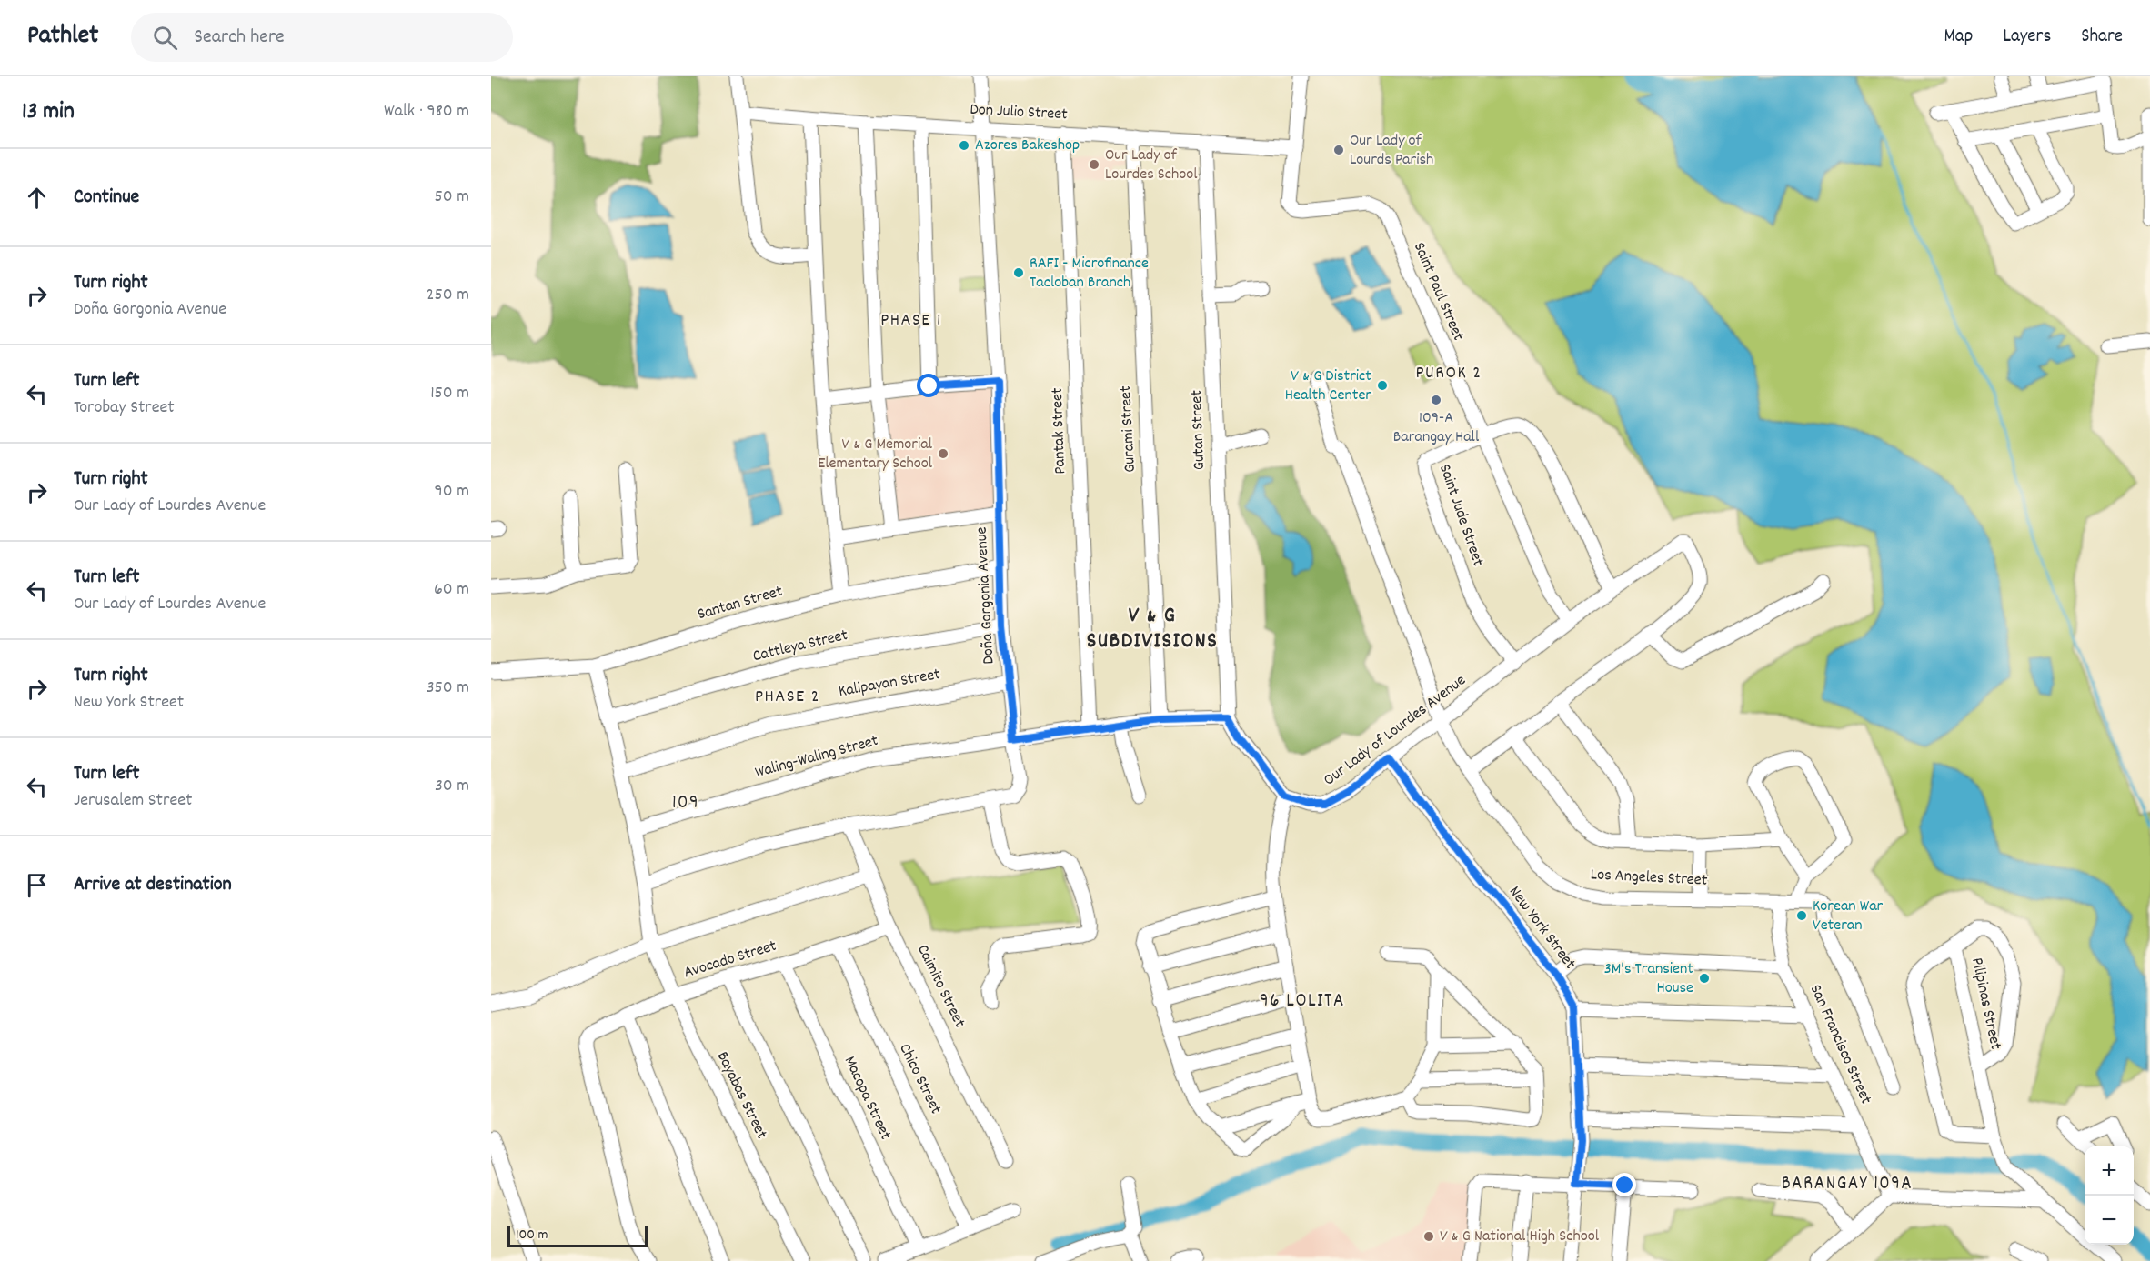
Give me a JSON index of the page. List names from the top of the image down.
{
  "streets": {
    "street": [
      "Don Julio Street",
      "Saint Paul Street",
      "Gurami Street",
      "Gutan Street",
      "Pantak Street",
      "Saint Jude Street",
      "Doña Gorgonia Avenue",
      "Santan Street",
      "Cattleya Street",
      "Kalipayan Street",
      "Our Lady of Lourdes Avenue",
      "Waling-Waling Street",
      "Los Angeles Street",
      "New York Street",
      "Avocado Street",
      "Caimito Street",
      "Pilipinas Street",
      "San Francisco Street",
      "Chico Street",
      "Bayabas Street",
      "Macopa Street"
    ]
  },
  "crossings": [
    ["Don Julio Street", "Saint Paul Street"],
    ["Don Julio Street", "Gurami Street"],
    ["Don Julio Street", "Gutan Street"],
    ["Don Julio Street", "Pantak Street"],
    ["Don Julio Street", "Doña Gorgonia Avenue"],
    ["Saint Paul Street", "Saint Jude Street"],
    ["Saint Paul Street", "Our Lady of Lourdes Avenue"],
    ["Gurami Street", "Waling-Waling Street"],
    ["Gutan Street", "Waling-Waling Street"],
    ["Pantak Street", "Waling-Waling Street"],
    ["Saint Jude Street", "Our Lady of Lourdes Avenue"],
    ["Doña Gorgonia Avenue", "Santan Street"],
    ["Doña Gorgonia Avenue", "Cattleya Street"],
    ["Doña Gorgonia Avenue", "Kalipayan Street"],
    ["Doña Gorgonia Avenue", "Waling-Waling Street"],
    ["Doña Gorgonia Avenue", "Caimito Street"],
    ["Doña Gorgonia Avenue", "Bayabas Street"],
    ["Santan Street", "Bayabas Street"],
    ["Cattleya Street", "Bayabas Street"],
    ["Kalipayan Street", "Bayabas Street"],
    ["Our Lady of Lourdes Avenue", "Los Angeles Street"],
    ["Our Lady of Lourdes Avenue", "New York Street"],
    ["Waling-Waling Street", "Bayabas Street"],
    ["Los Angeles Street", "San Francisco Street"],
    ["Avocado Street", "Caimito Street"],
    ["Avocado Street", "Chico Street"],
    ["Avocado Street", "Bayabas Street"],
    ["Avocado Street", "Macopa Street"]
  ],
  "districts": [
    "PHASE 1",
    "PUROK 2",
    "V & G SUBDIVISIONS",
    "PHASE 2",
    "109",
    "96 LOLITA",
    "BARANGAY 109A"
  ],
  "places": [
    "Azores Bakeshop",
    "Our Lady of Lourds Parish",
    "Our Lady of Lourdes School",
    "RAFI - Microfinance Tacloban Branch",
    "V & G District Health Center",
    "109-A Barangay Hall",
    "V & G Memorial Elementary School",
    "Korean War Veteran",
    "3M's Transient House",
    "V & G National High School"
  ],
  "scale_bar": "100 m",
  "page": {
    "header": "Pathlet",
    "search": "Search here",
    "nav": ["Map", "Layers", "Share"],
    "heading": ["13 min", "Walk · 980 m"],
    "list": [
      ["Continue", "50 m"],
      ["Turn right", "Doña Gorgonia Avenue", "250 m"],
      ["Turn left", "Torobay Street", "150 m"],
      ["Turn right", "Our Lady of Lourdes Avenue", "90 m"],
      ["Turn left", "Our Lady of Lourdes Avenue", "60 m"],
      ["Turn right", "New York Street", "350 m"],
      ["Turn left", "Jerusalem Street", "30 m"],
      "Arrive at destination"
    ],
    "map_buttons": ["+", "−"],
    "scale": "100 m"
  }
}
